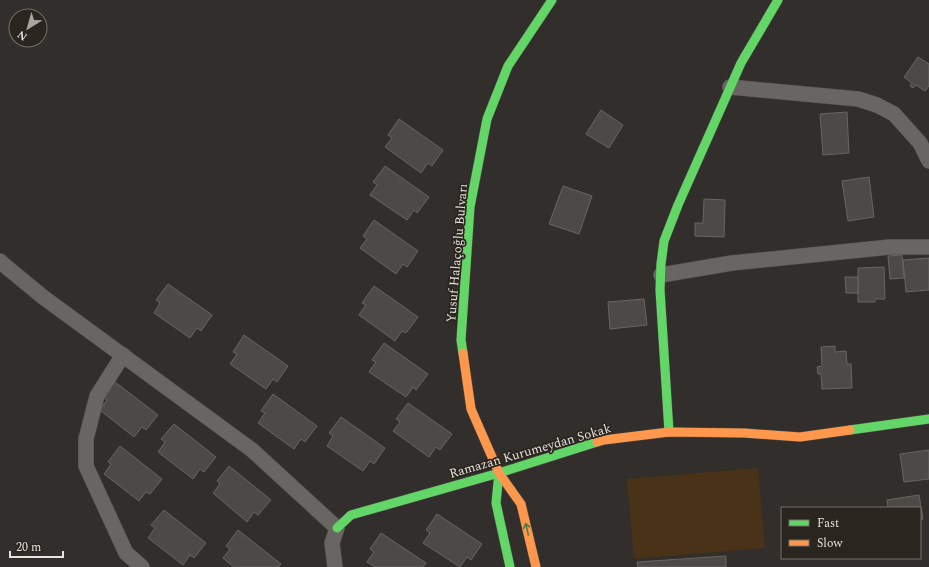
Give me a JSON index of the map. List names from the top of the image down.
{
  "streets": {
    "street": ["Yusuf Halaçoğlu Bulvarı", "Ramazan Kurumeydan Sokak"]
  },
  "crossings": [
    ["Yusuf Halaçoğlu Bulvarı", "Ramazan Kurumeydan Sokak"]
  ],
  "legend": ["Fast", "Slow"],
  "scale_bar": "20 m",
  "north": "bottom left"
}
